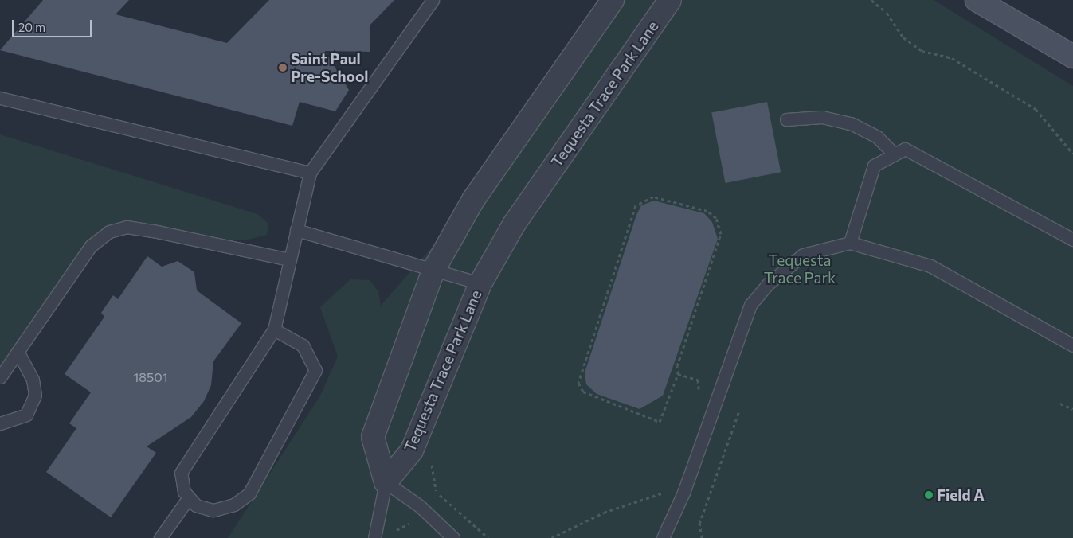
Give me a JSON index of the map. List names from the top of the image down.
{
  "streets": {
    "street": ["Tequesta Trace Park Lane"]
  },
  "parks": ["Tequesta Trace Park"],
  "places": ["Saint Paul Pre-School", "Field A"],
  "house_numbers": ["18501"],
  "scale_bar": "20 m"
}
